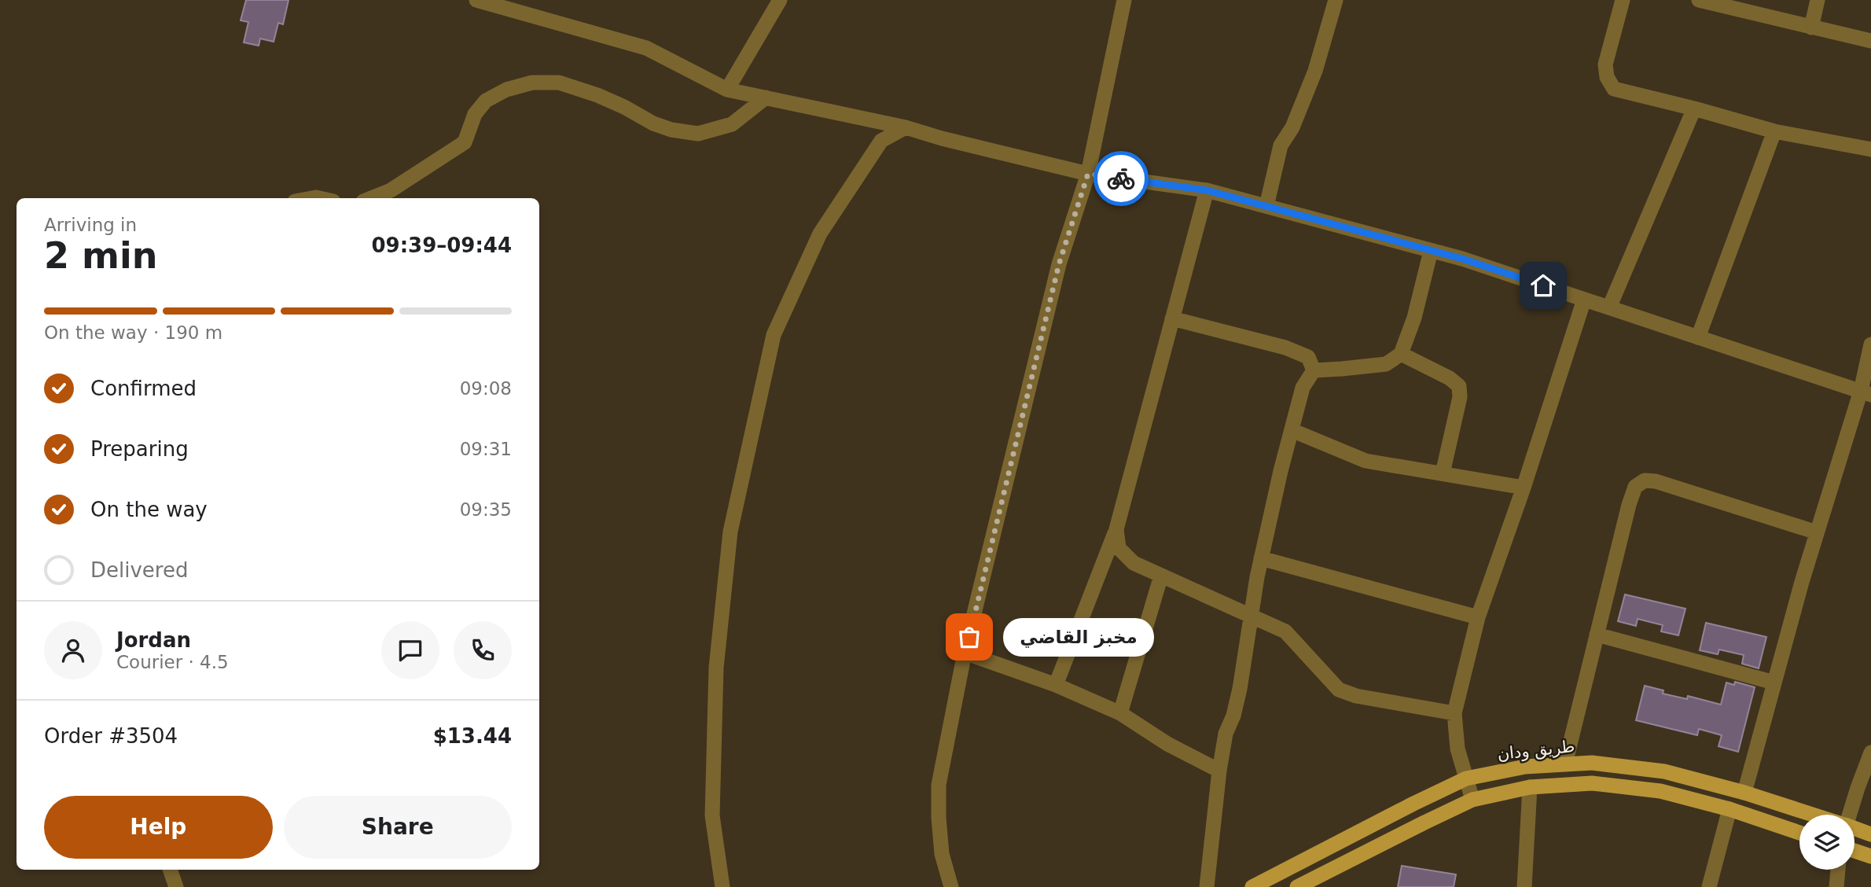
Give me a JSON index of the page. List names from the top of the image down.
{
  "streets": {
    "main road": ["طريق ودان"]
  },
  "places": ["مخبز القاضي"],
  "page": {
    "heading": ["2 min", "Arriving in", "09:39–09:44"],
    "panel": [
      "Jordan",
      "Courier · 4.5",
      "Order #3504",
      "$13.44"
    ],
    "bar": "On the way · 190 m",
    "list": [
      ["Confirmed", "09:08"],
      ["Preparing", "09:31"],
      ["On the way", "09:35"],
      "Delivered"
    ],
    "bubble": "مخبز القاضي",
    "buttons": ["Help", "Share"]
  }
}
